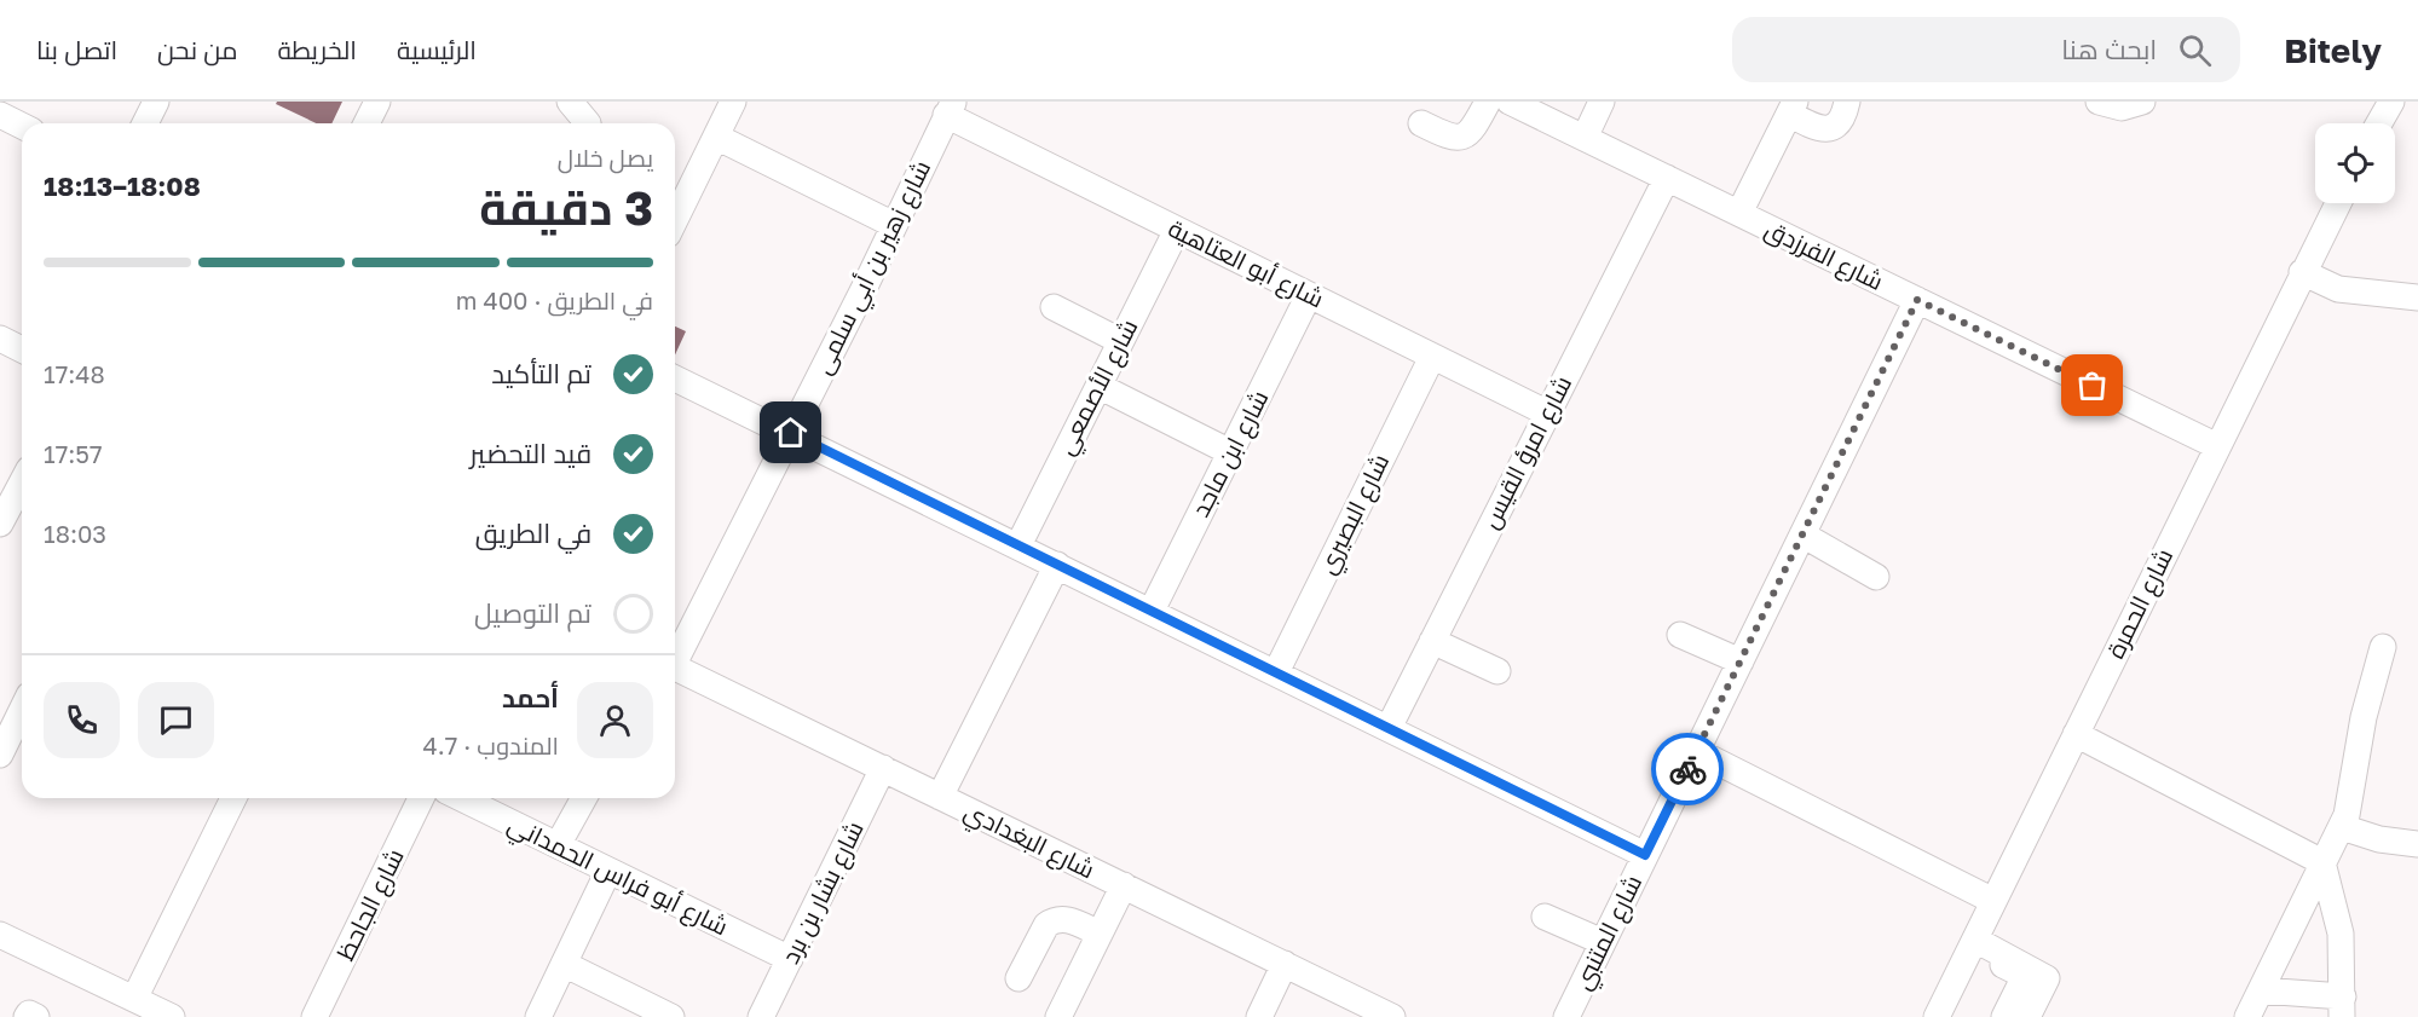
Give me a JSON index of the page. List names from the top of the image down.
{
  "streets": {
    "street": [
      "شارع الفرزدق",
      "شارع أبو العتاهية",
      "شارع زهير بن أبي سلمى",
      "شارع الأصمعي",
      "شارع امرؤ القيس",
      "شارع ابن ماجد",
      "شارع البصيري",
      "شارع الحمرة",
      "شارع البغدادي",
      "شارع أبو فراس الحمداني",
      "شارع بشار بن برد",
      "شارع الجاحظ",
      "شارع المتنبي"
    ]
  },
  "crossings": [
    ["شارع الفرزدق", "شارع امرؤ القيس"],
    ["شارع الفرزدق", "شارع الحمرة"],
    ["شارع الفرزدق", "شارع المتنبي"],
    ["شارع أبو العتاهية", "شارع زهير بن أبي سلمى"],
    ["شارع أبو العتاهية", "شارع الأصمعي"],
    ["شارع أبو العتاهية", "شارع امرؤ القيس"],
    ["شارع أبو العتاهية", "شارع ابن ماجد"],
    ["شارع أبو العتاهية", "شارع البصيري"],
    ["شارع البغدادي", "شارع بشار بن برد"],
    ["شارع أبو فراس الحمداني", "شارع بشار بن برد"]
  ],
  "page": {
    "header": "Bitely",
    "search": "ابحث هنا",
    "nav": [
      "الرئيسية",
      "الخريطة",
      "من نحن",
      "اتصل بنا"
    ],
    "heading": ["3 دقيقة", "يصل خلال", "18:08–18:13"],
    "panel": ["أحمد", "المندوب · 4.7"],
    "bar": "في الطريق · 400 m",
    "list": [
      ["تم التأكيد", "17:48"],
      ["قيد التحضير", "17:57"],
      ["في الطريق", "18:03"],
      "تم التوصيل"
    ]
  }
}
